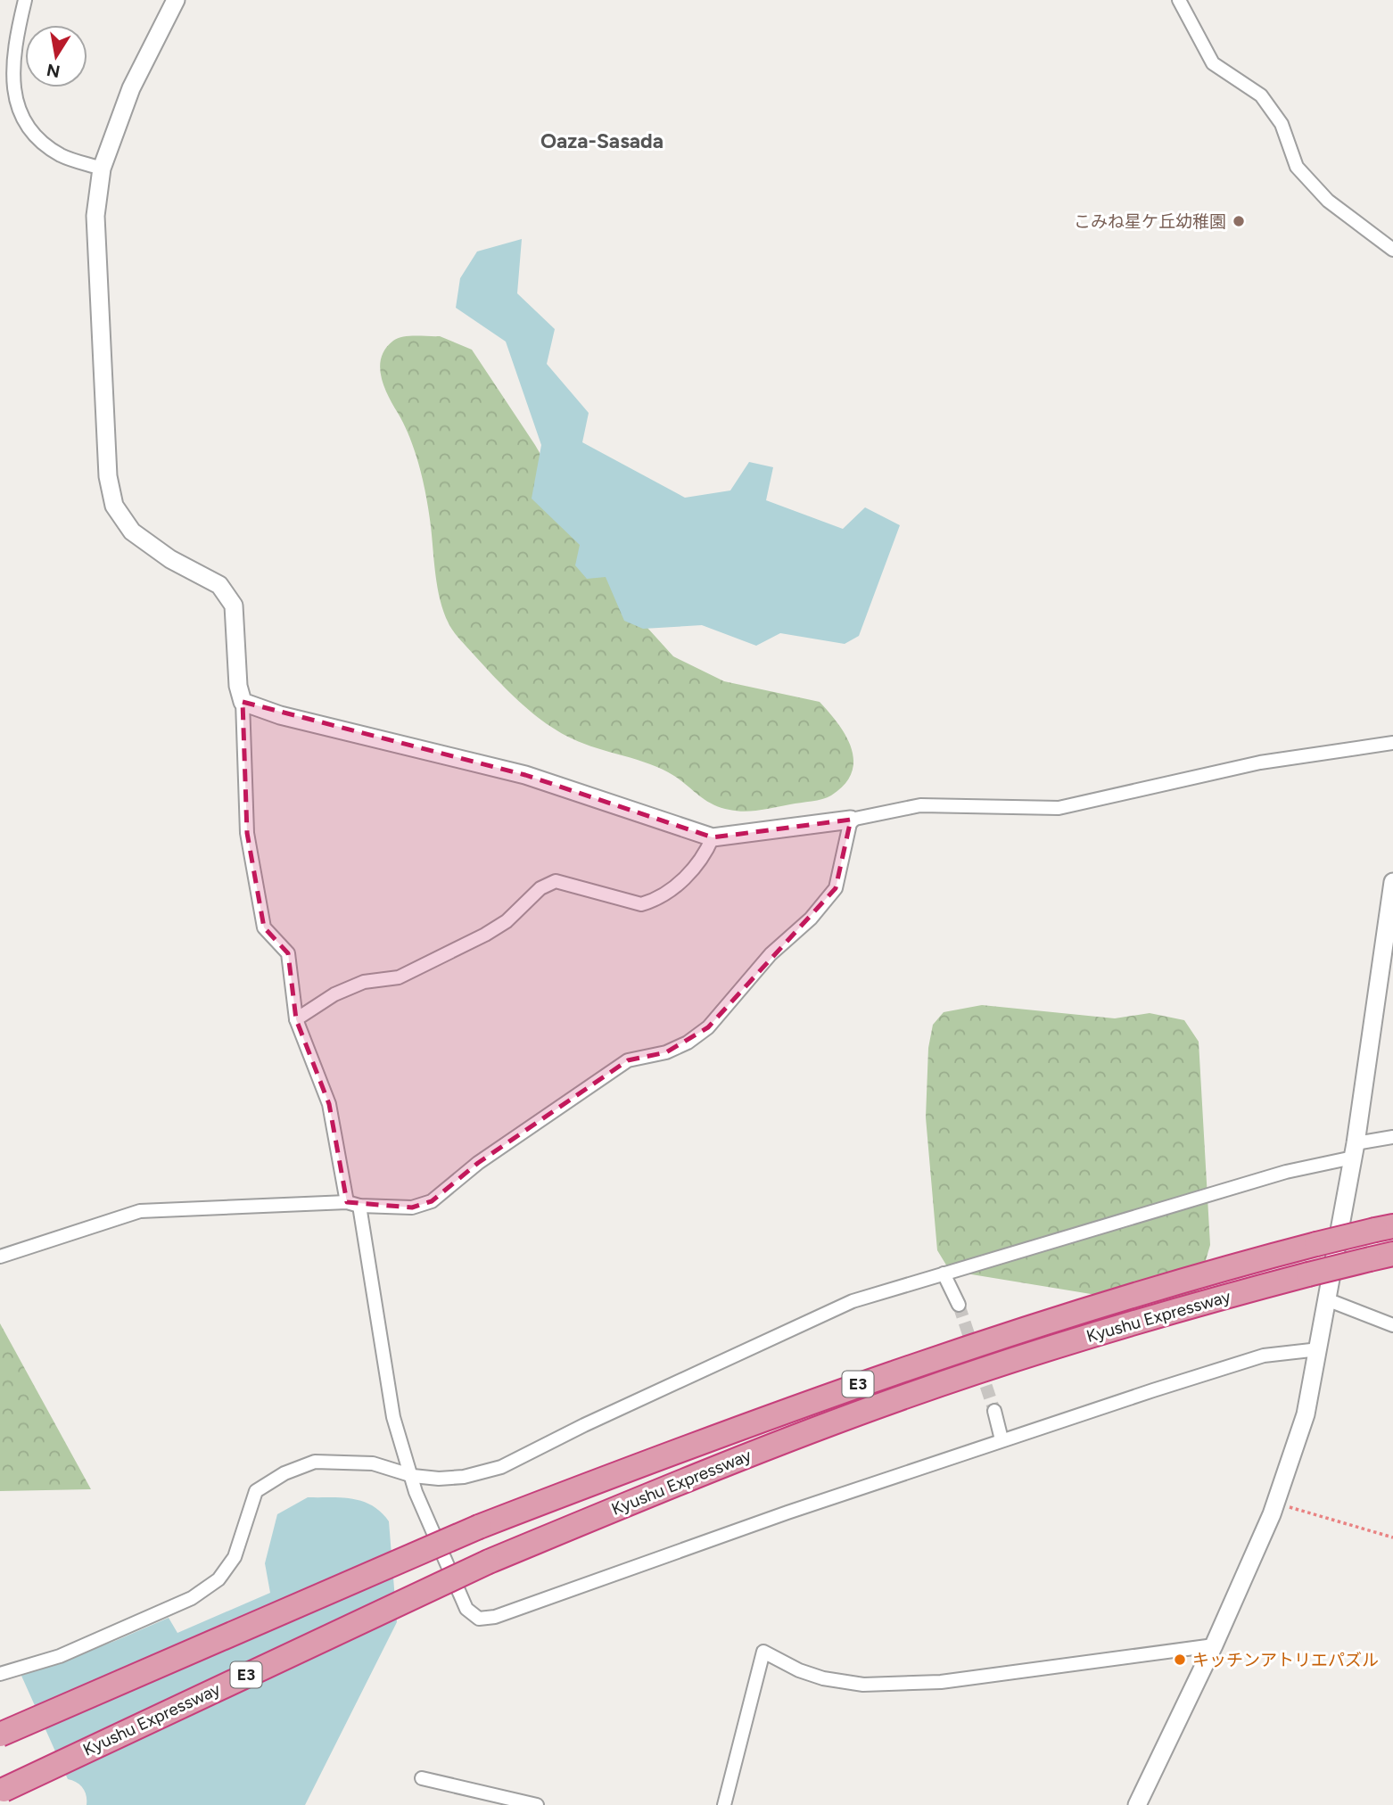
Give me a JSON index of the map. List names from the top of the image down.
{
  "streets": {
    "highway": ["Kyushu Expressway", "E3"]
  },
  "districts": ["Oaza-Sasada"],
  "places": ["こみね星ケ丘幼稚園", "キッチンアトリエパズル"],
  "north": "bottom"
}
